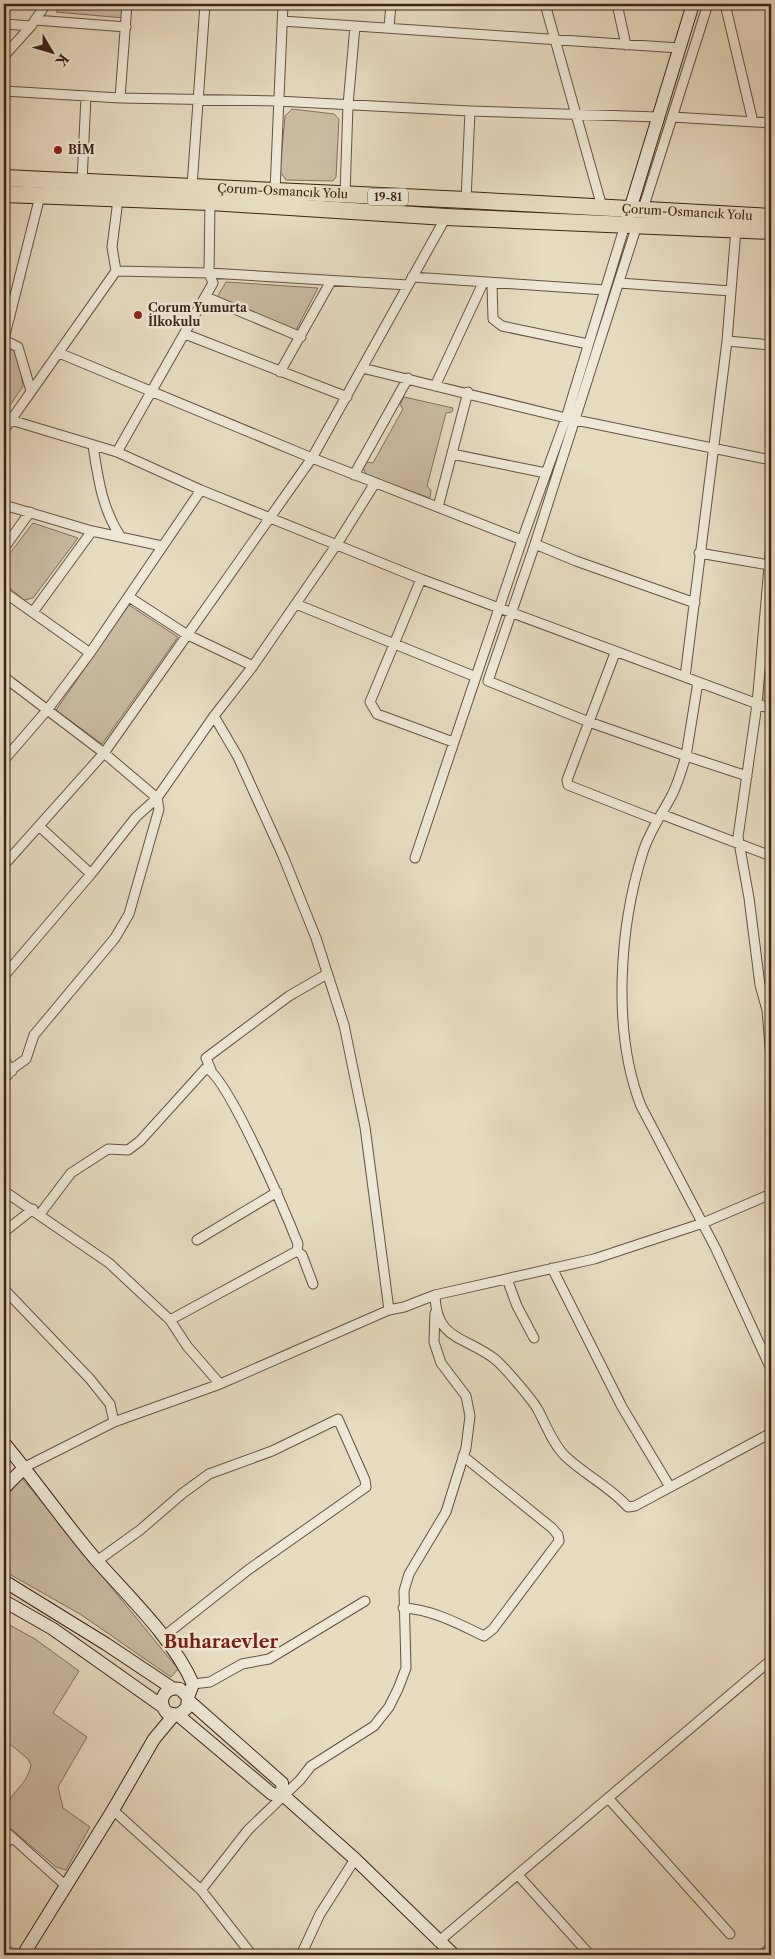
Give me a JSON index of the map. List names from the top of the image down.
{
  "streets": {
    "highway": ["Çorum-Osmancık Yolu", "19-81"]
  },
  "districts": ["Buharaevler"],
  "places": ["BİM", "Çorum Yumurta İlkokulu"],
  "north": "bottom right"
}
